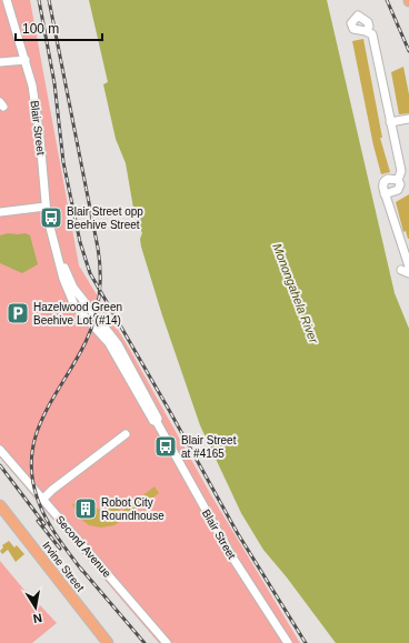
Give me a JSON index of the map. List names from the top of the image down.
{
  "streets": {
    "main road": ["Irvine Street"],
    "street": ["Blair Street", "Second Avenue"]
  },
  "water": ["Monongahela River"],
  "places": {
    "bus stop": ["Blair Street opp Beehive Street", "Blair Street at #4165"],
    "parking": ["Hazelwood Green Beehive Lot (#14)"],
    "building": ["Robot City Roundhouse"]
  },
  "scale_bar": "100 m",
  "north": "bottom"
}
